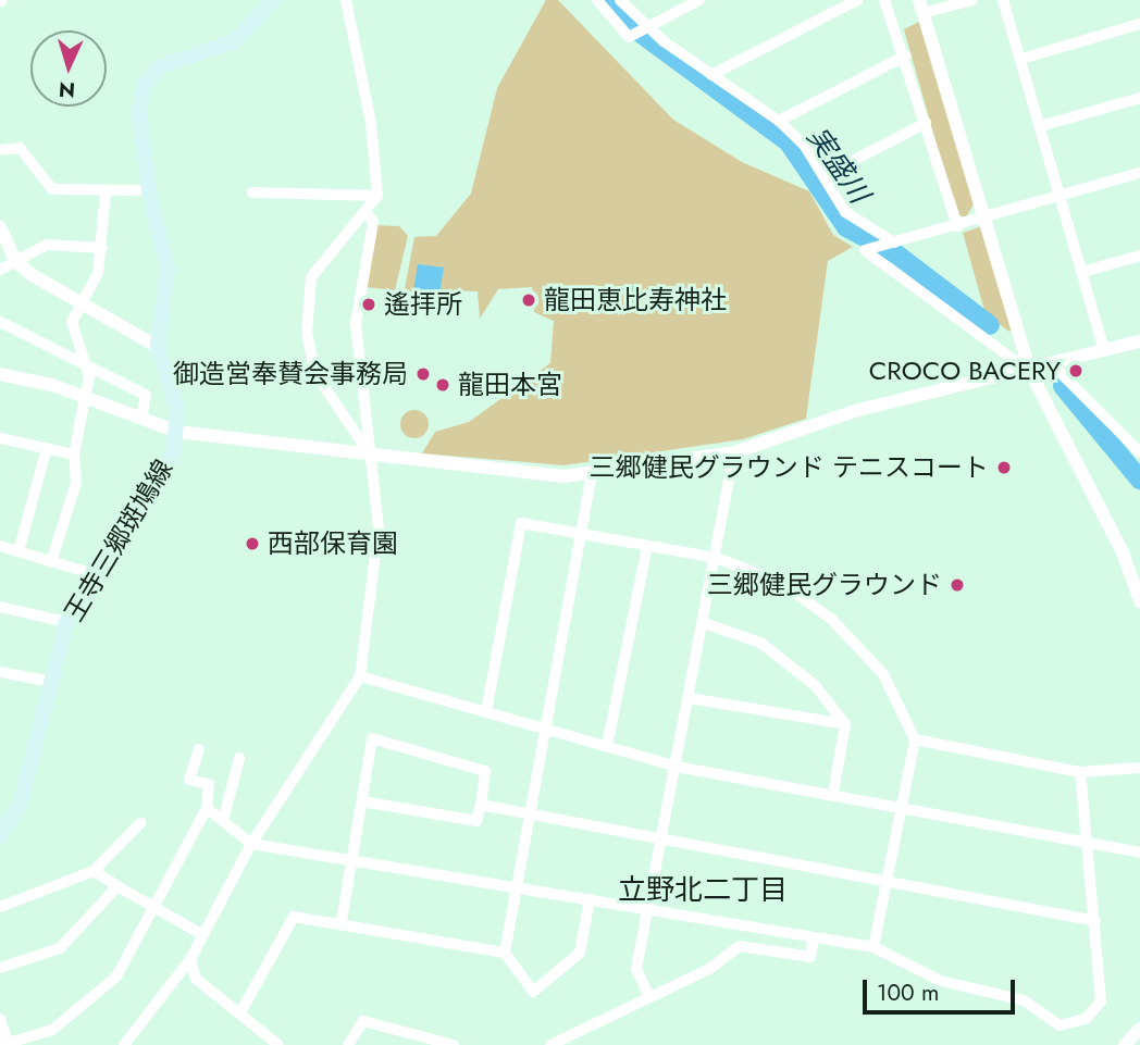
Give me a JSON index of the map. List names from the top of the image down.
{
  "streets": {
    "main road": ["王寺三郷斑鳩線"]
  },
  "districts": ["立野北二丁目"],
  "water": ["実盛川"],
  "places": [
    "龍田恵比寿神社",
    "遙拝所",
    "CROCO BACERY",
    "御造営奉賛会事務局",
    "龍田本宮",
    "三郷健民グラウンド テニスコート",
    "西部保育園",
    "三郷健民グラウンド"
  ],
  "scale_bar": "100 m",
  "north": "bottom"
}
